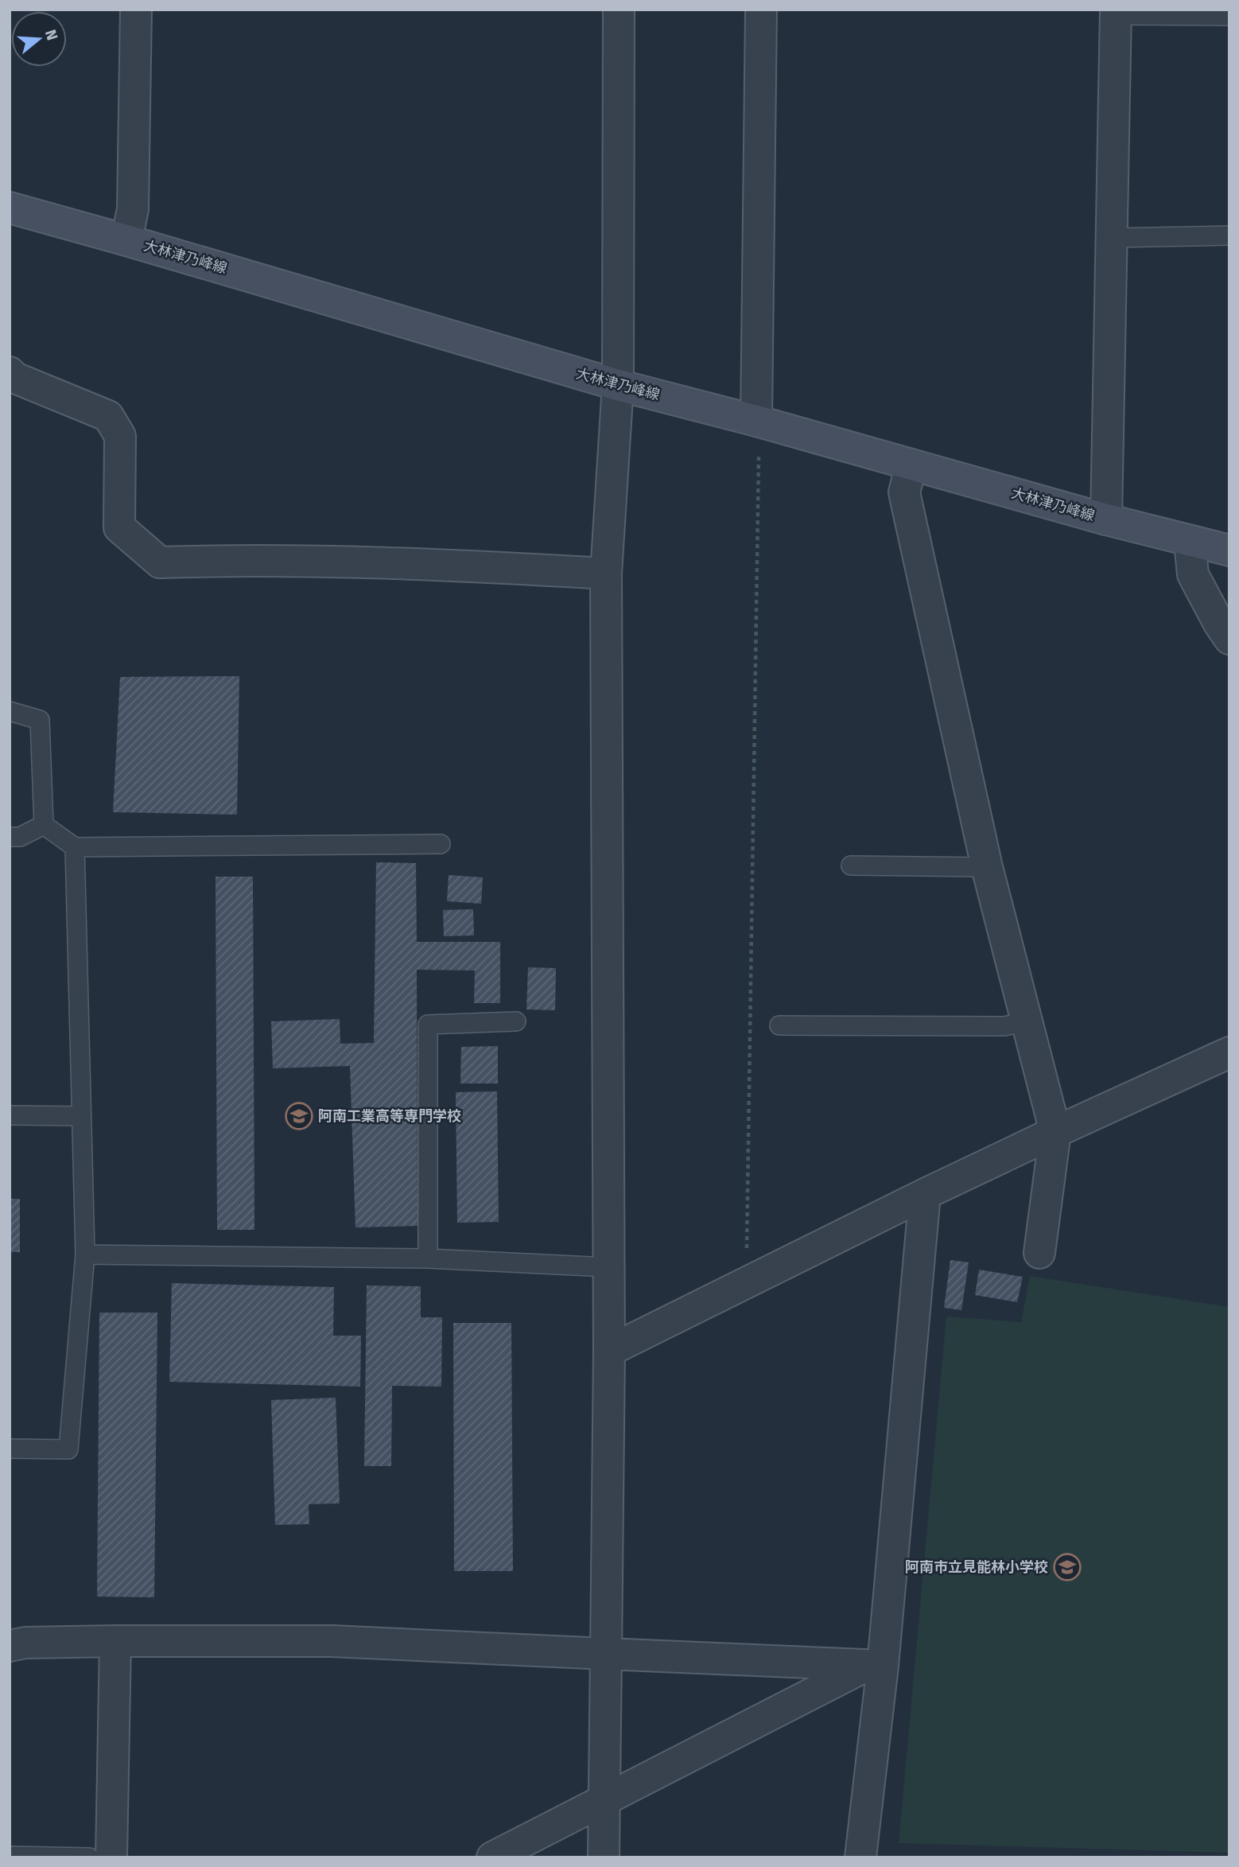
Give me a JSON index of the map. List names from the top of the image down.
{
  "streets": {
    "main road": ["大林津乃峰線"]
  },
  "places": {
    "school or university": ["阿南工業高等専門学校", "阿南市立見能林小学校"]
  },
  "north": "right"
}
